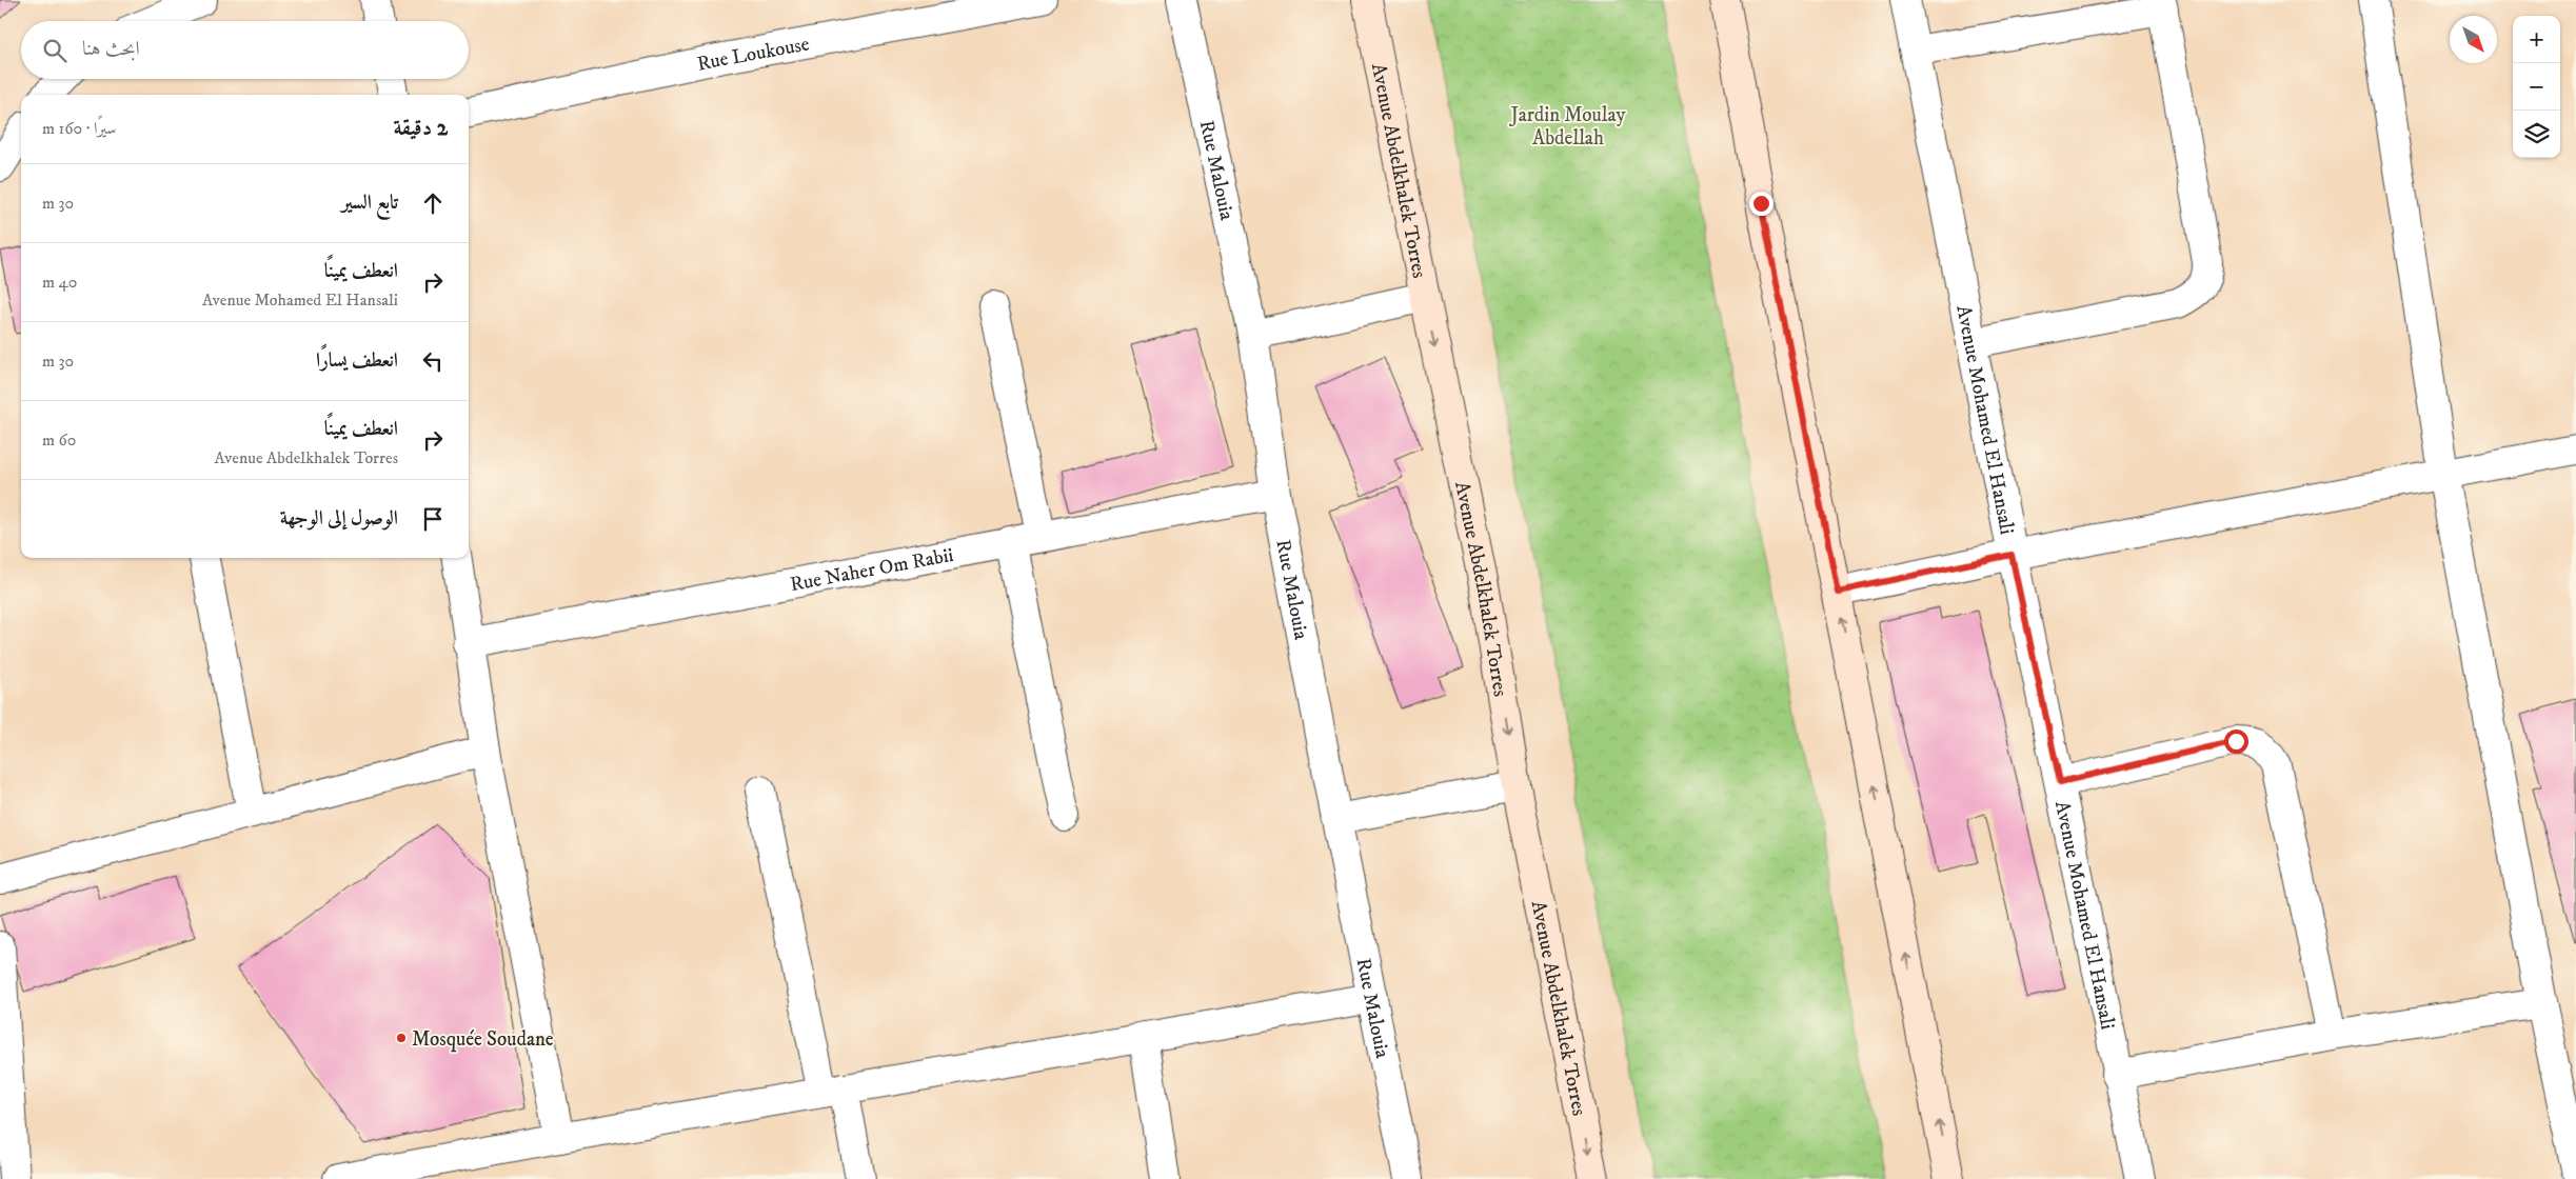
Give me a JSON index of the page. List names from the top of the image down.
{
  "streets": {
    "street": [
      "Rue Loukouse",
      "Rue Malouia",
      "Avenue Abdelkhalek Torres",
      "Avenue Mohamed El Hansali",
      "Rue Naher Om Rabii"
    ]
  },
  "crossings": [
    ["Rue Malouia", "Rue Naher Om Rabii"]
  ],
  "one_way": ["Avenue Abdelkhalek Torres"],
  "parks": ["Jardin Moulay Abdellah"],
  "places": ["Mosquée Soudane"],
  "north": "bottom right",
  "page": {
    "map_buttons": ["+", "−"],
    "search": "ابحث هنا",
    "heading": ["2 دقيقة", "سيرًا · 160 m"],
    "list": [
      ["تابع السير", "30 m"],
      ["انعطف يمينًا", "Avenue Mohamed El Hansali", "40 m"],
      ["انعطف يسارًا", "30 m"],
      ["انعطف يمينًا", "Avenue Abdelkhalek Torres", "60 m"],
      "الوصول إلى الوجهة"
    ]
  }
}
